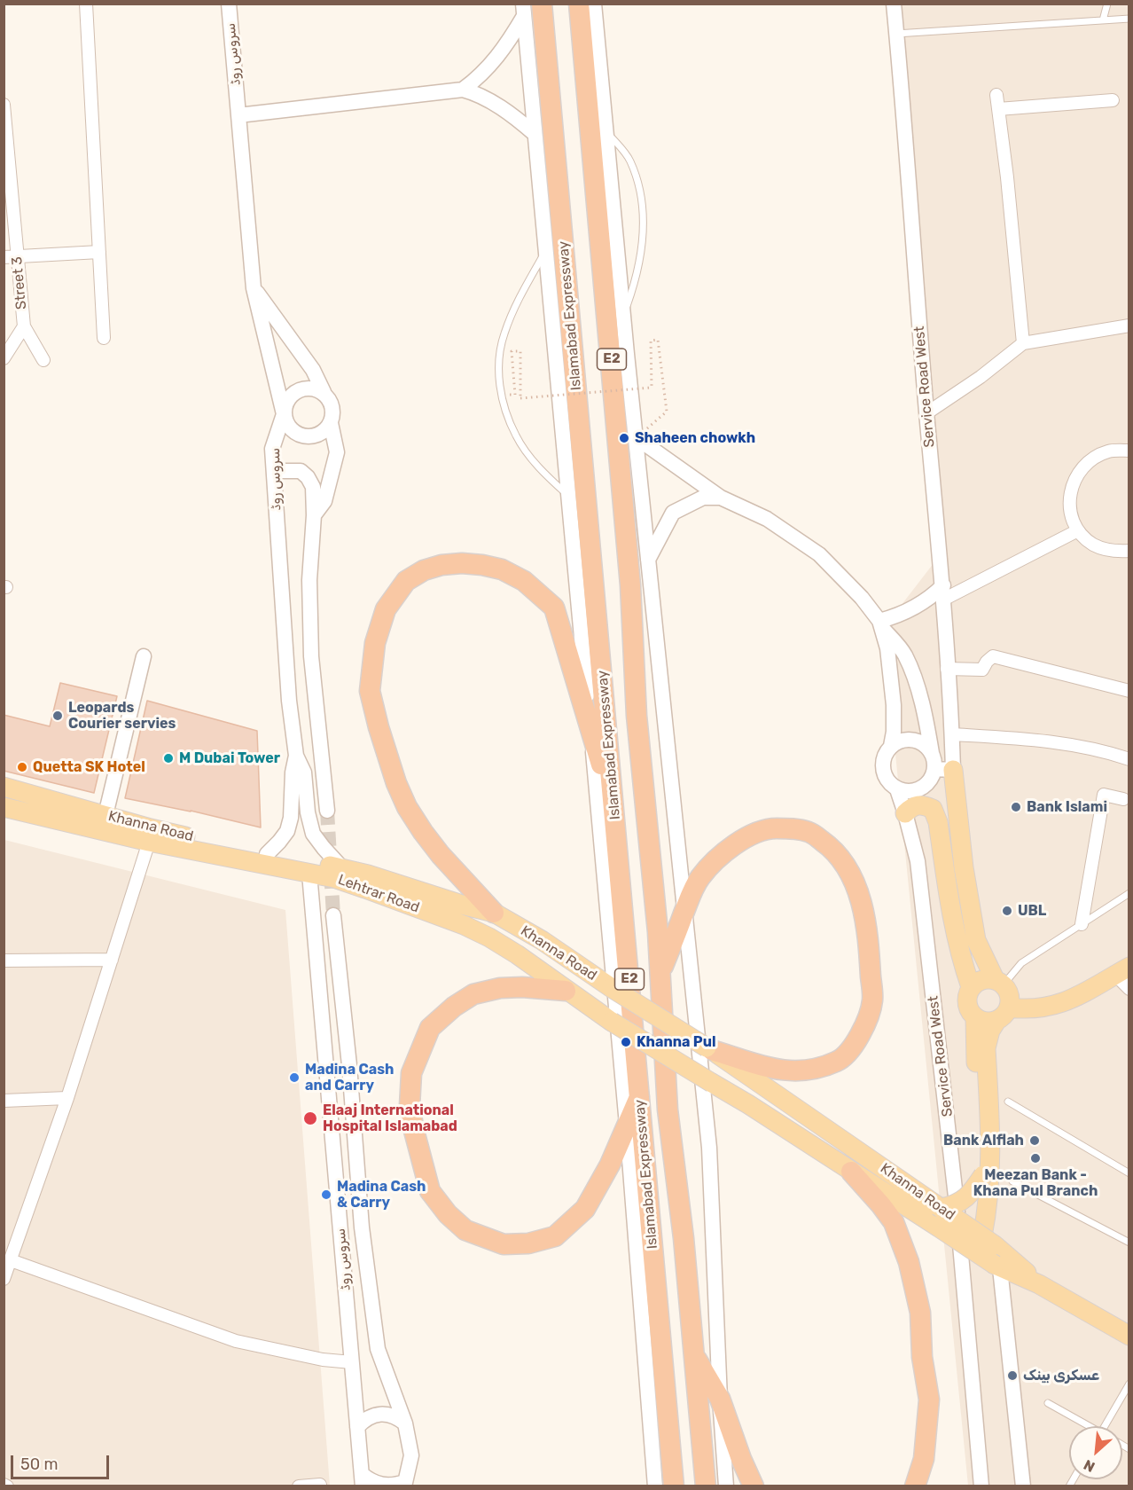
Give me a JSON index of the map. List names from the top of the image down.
{
  "streets": {
    "highway": ["Islamabad Expressway", "E2"],
    "main road": ["Khanna Road", "Lehtrar Road"],
    "street": ["سروس روڈ", "Street 3", "Service Road West"]
  },
  "crossings": [
    ["سروس روڈ", "Khanna Road"],
    ["سروس روڈ", "Lehtrar Road"],
    ["Khanna Road", "Lehtrar Road"]
  ],
  "places": [
    "Shaheen chowkh",
    "Leopards Courier servies",
    "M Dubai Tower",
    "Quetta SK Hotel",
    "Bank Islami",
    "UBL",
    "Khanna Pul",
    "Madina Cash and Carry",
    "Elaaj International Hospital Islamabad",
    "Bank Alflah",
    "Meezan Bank - Khana Pul Branch",
    "Madina Cash & Carry",
    "عسکری بینک"
  ],
  "scale_bar": "50 m",
  "north": "bottom left"
}
